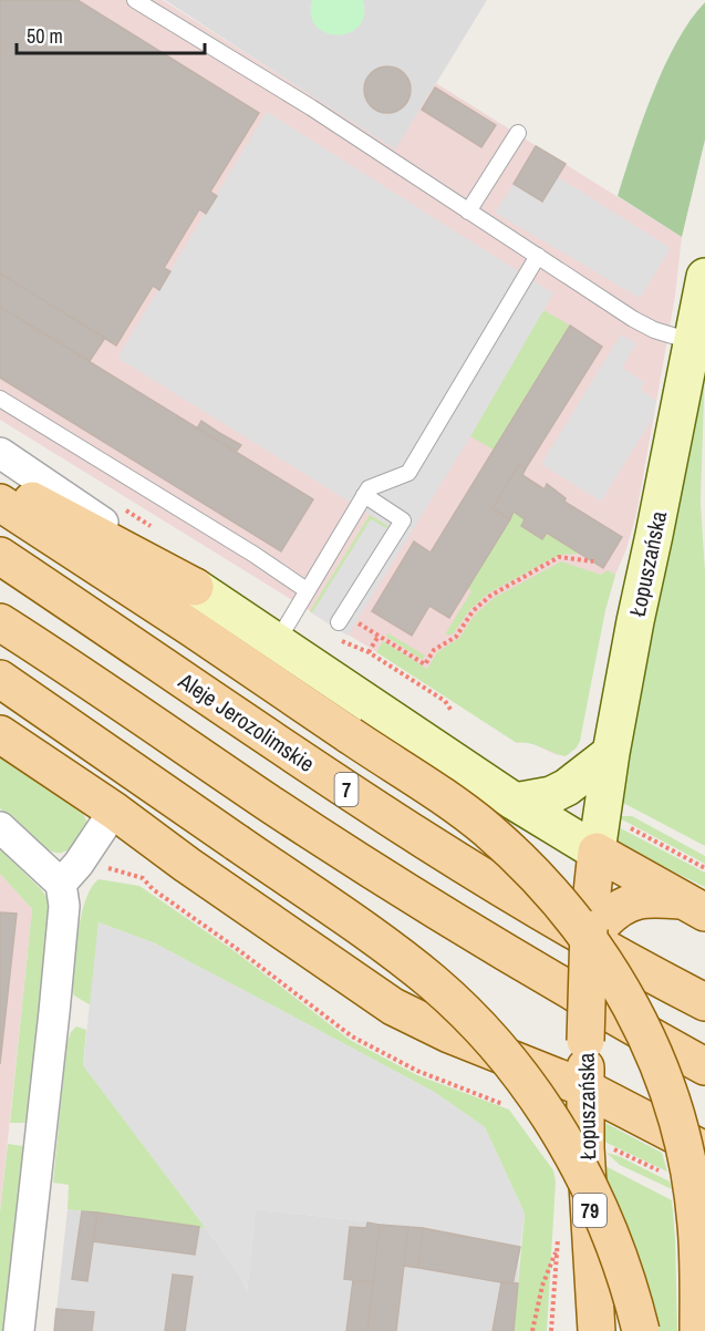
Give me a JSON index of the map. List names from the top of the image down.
{
  "streets": {
    "main road": [
      "Łopuszańska",
      "Aleje Jerozolimskie",
      "7",
      "79"
    ]
  },
  "scale_bar": "50 m"
}
